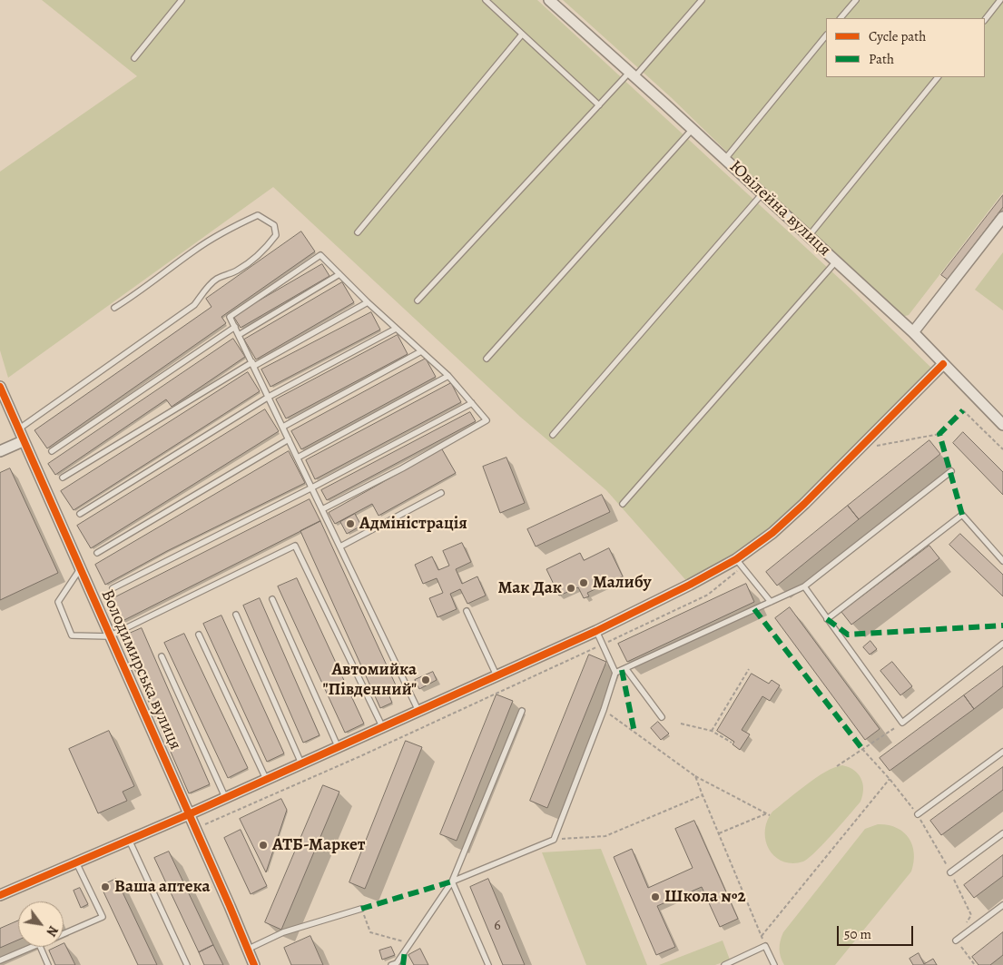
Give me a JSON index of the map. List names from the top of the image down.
{
  "streets": {
    "street": ["Ювілейна вулиця", "Володимирська вулиця"]
  },
  "places": [
    "Адміністрація",
    "Малибу",
    "Мак Дак",
    "Автомийка \"Південний\"",
    "АТБ-Маркет",
    "Ваша аптека",
    "Школа №2"
  ],
  "house_numbers": ["6"],
  "legend": ["Cycle path", "Path"],
  "scale_bar": "50 m",
  "north": "bottom right"
}
